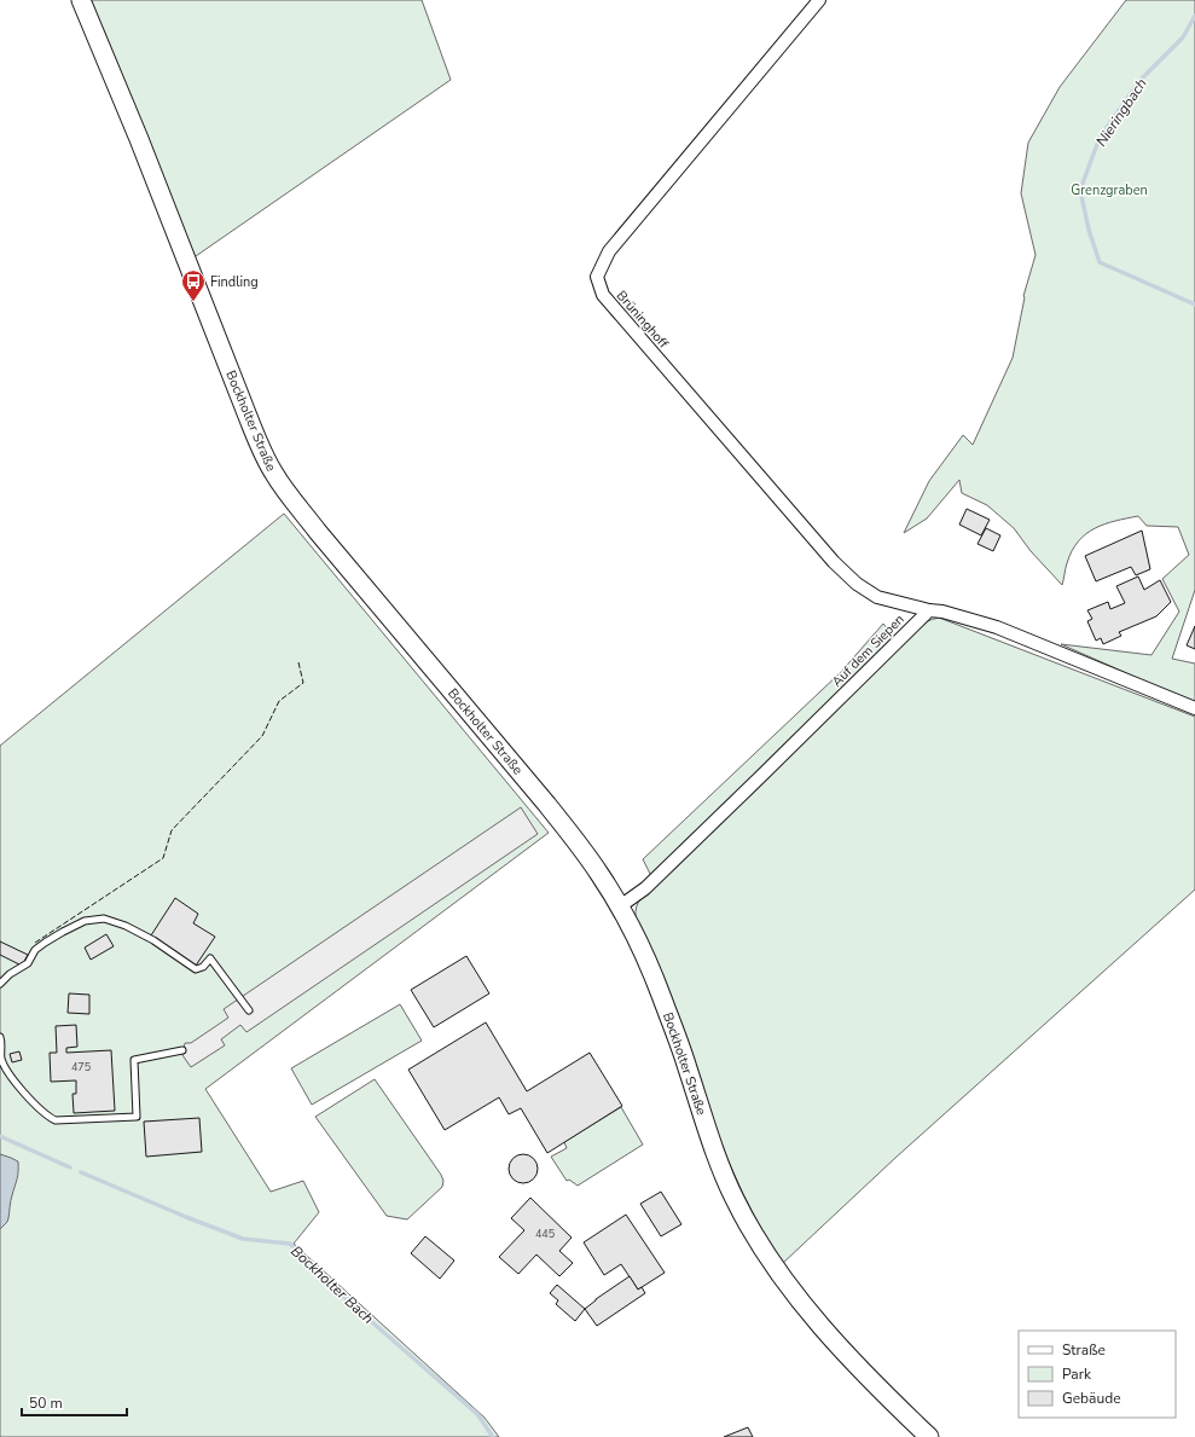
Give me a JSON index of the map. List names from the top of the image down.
{
  "streets": {
    "street": ["Brüninghoff", "Bockholter Straße", "Auf dem Siepen"]
  },
  "crossings": [
    ["Brüninghoff", "Auf dem Siepen"],
    ["Bockholter Straße", "Auf dem Siepen"]
  ],
  "water": ["Nieringbach", "Bockholter Bach"],
  "parks": ["Grenzgraben"],
  "places": {
    "bus stop": ["Findling"]
  },
  "house_numbers": ["475", "445"],
  "legend": ["Straße", "Park", "Gebäude"],
  "scale_bar": "50 m"
}
